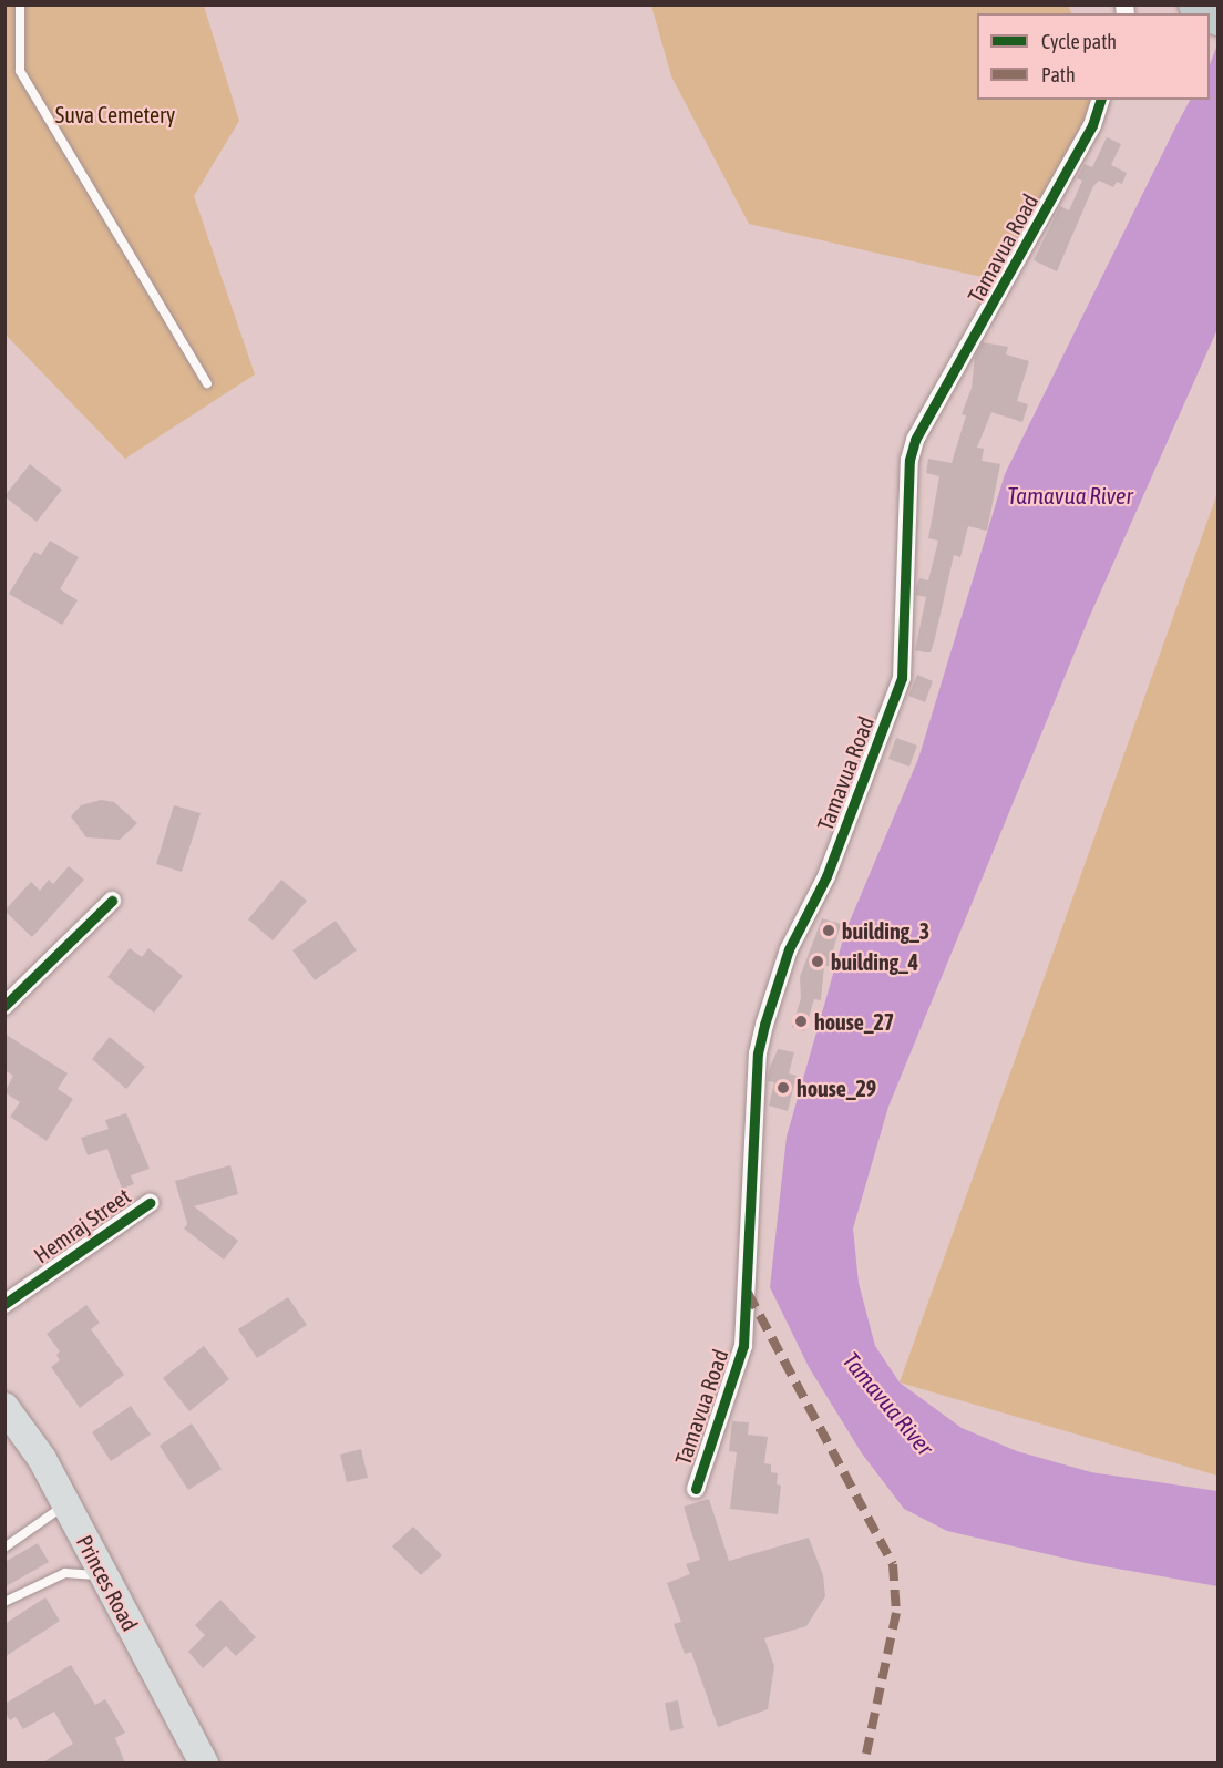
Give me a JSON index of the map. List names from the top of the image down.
{
  "streets": {
    "main road": ["Princes Road"],
    "street": ["Tamavua Road", "Hemraj Street"]
  },
  "water": ["Tamavua River"],
  "parks": ["Suva Cemetery"],
  "places": [
    "building_3",
    "building_4",
    "house_27",
    "house_29"
  ],
  "legend": ["Cycle path", "Path"]
}
